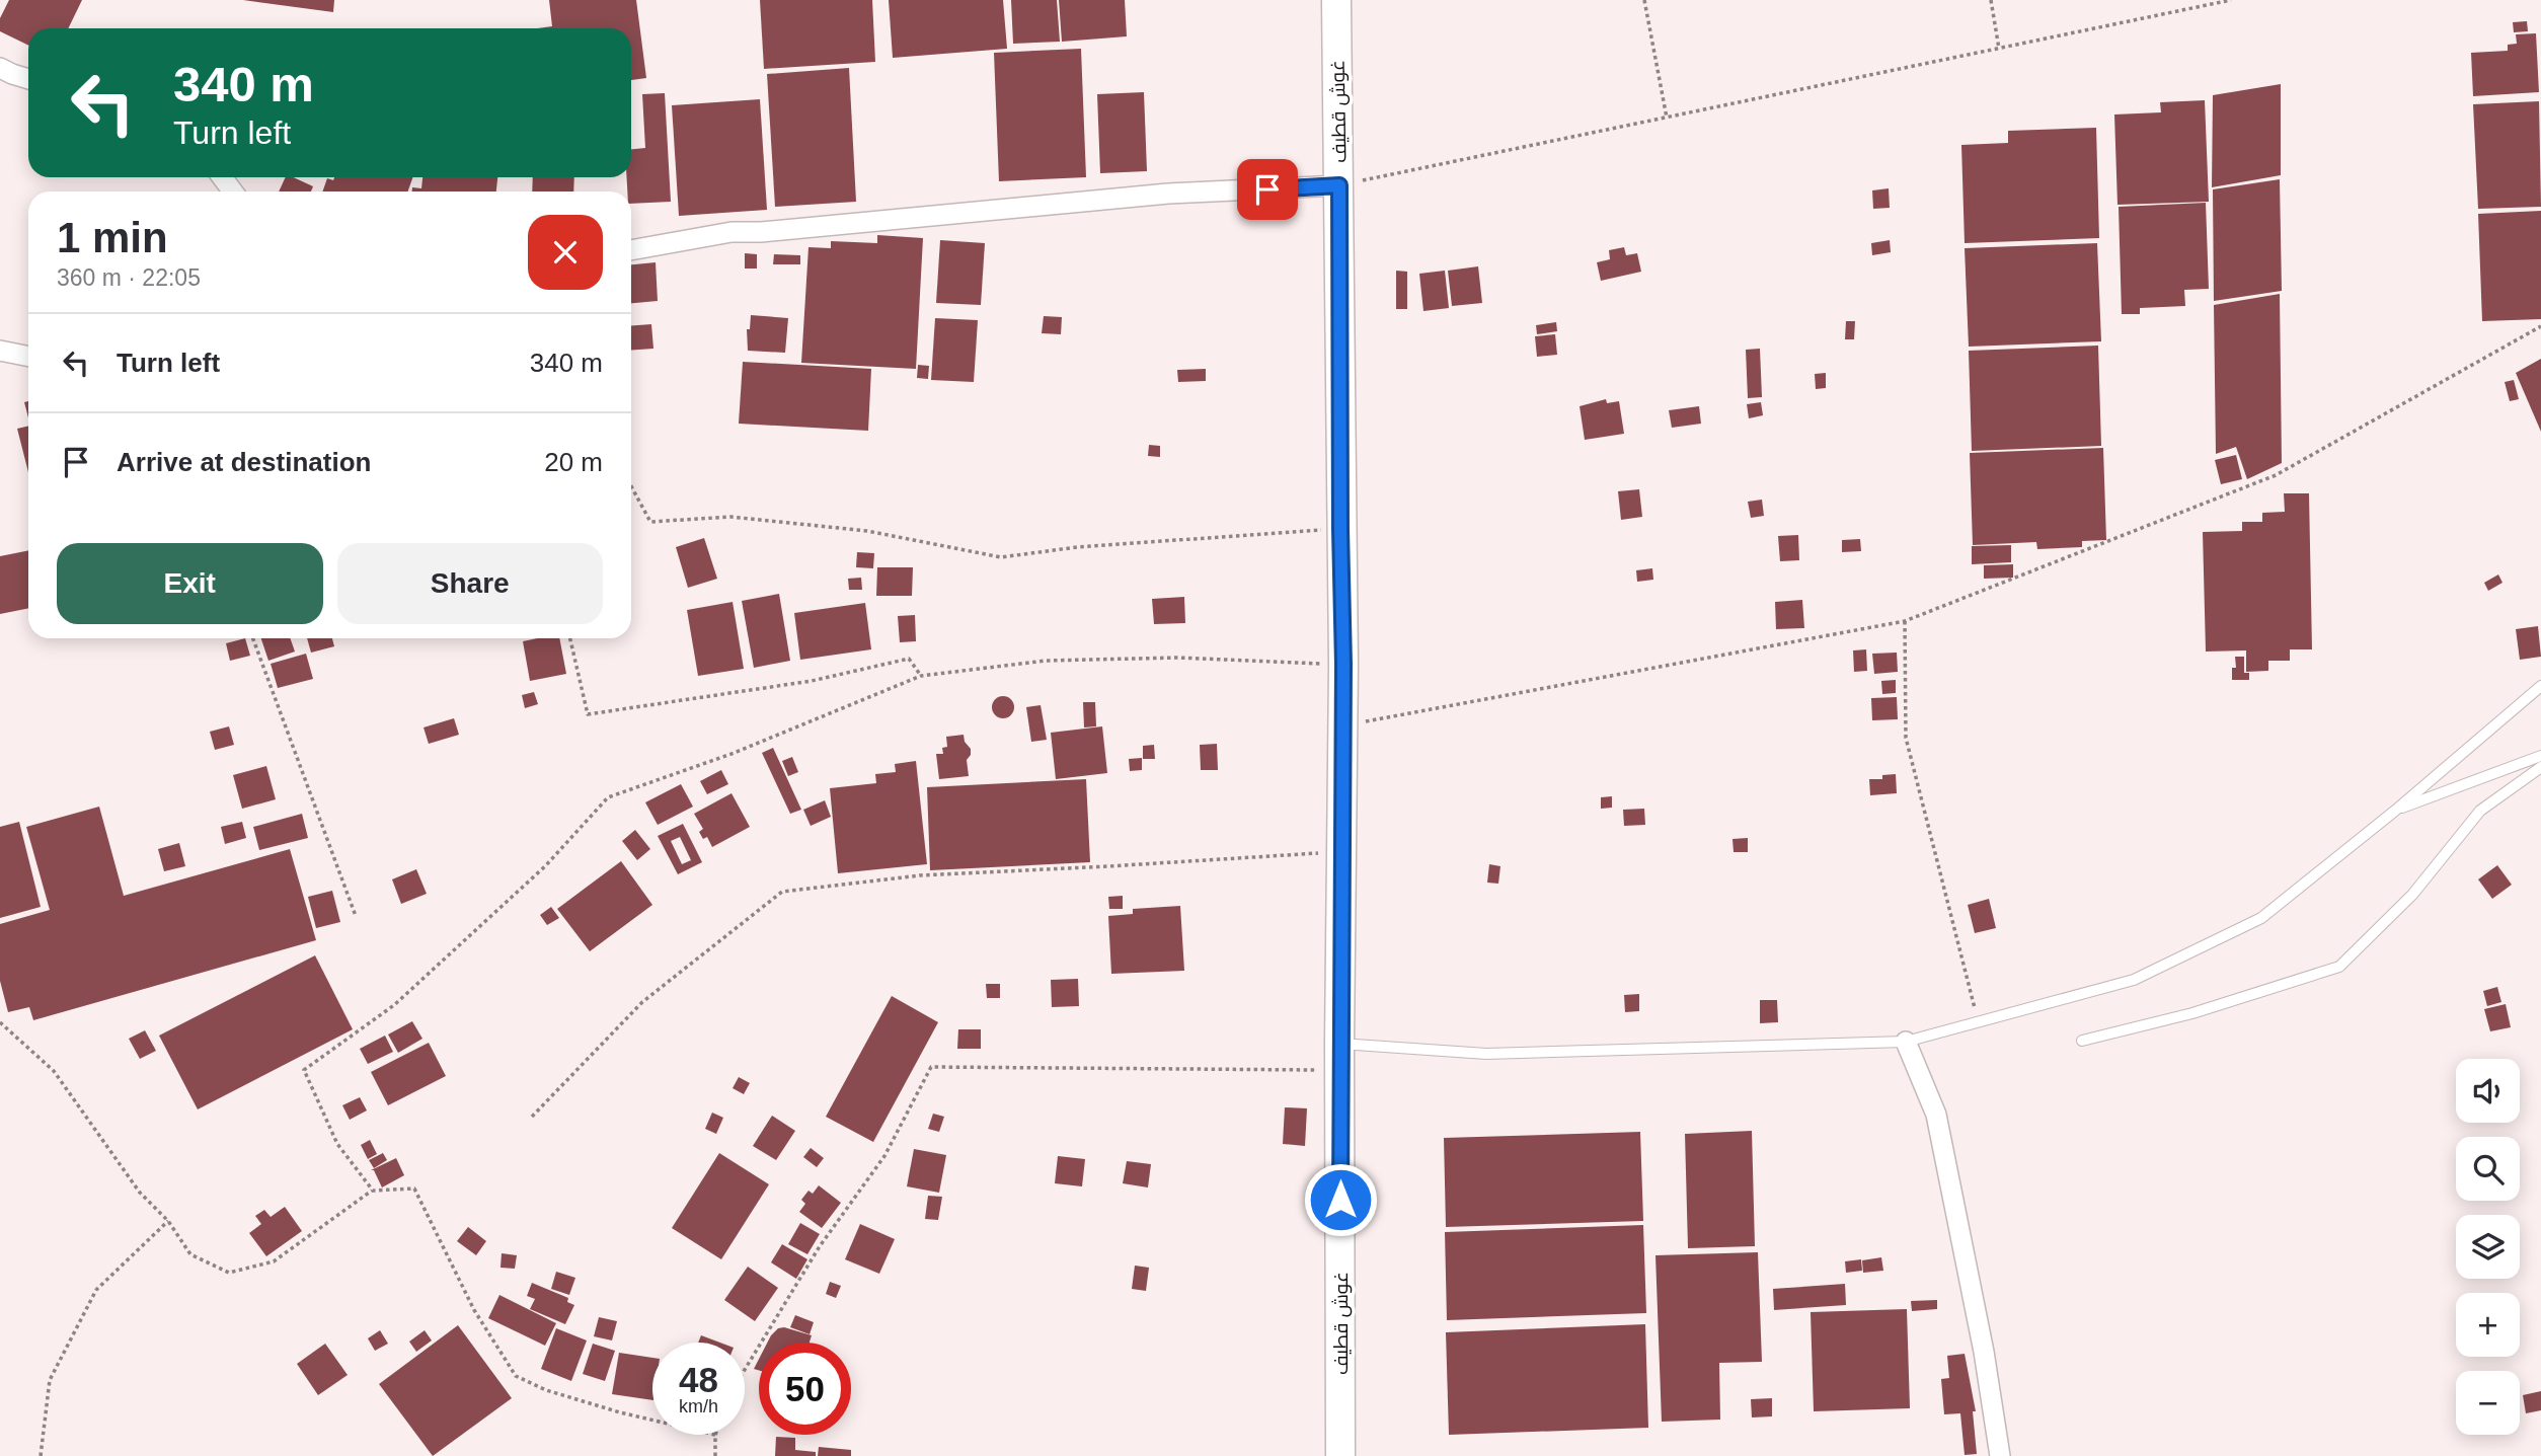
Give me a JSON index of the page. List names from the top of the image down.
{
  "streets": {
    "main road": ["غوش قطيف"]
  },
  "page": {
    "turn": ["340 m", "Turn left"],
    "heading": ["1 min", "360 m · 22:05"],
    "list": [
      {
        "name": "Turn left",
        "value": "340 m"
      },
      {
        "name": "Arrive at destination",
        "value": "20 m"
      }
    ],
    "buttons": ["Exit", "Share"],
    "map_buttons": ["+", "−"],
    "speed": "48 km/h",
    "limit": "50"
  }
}
